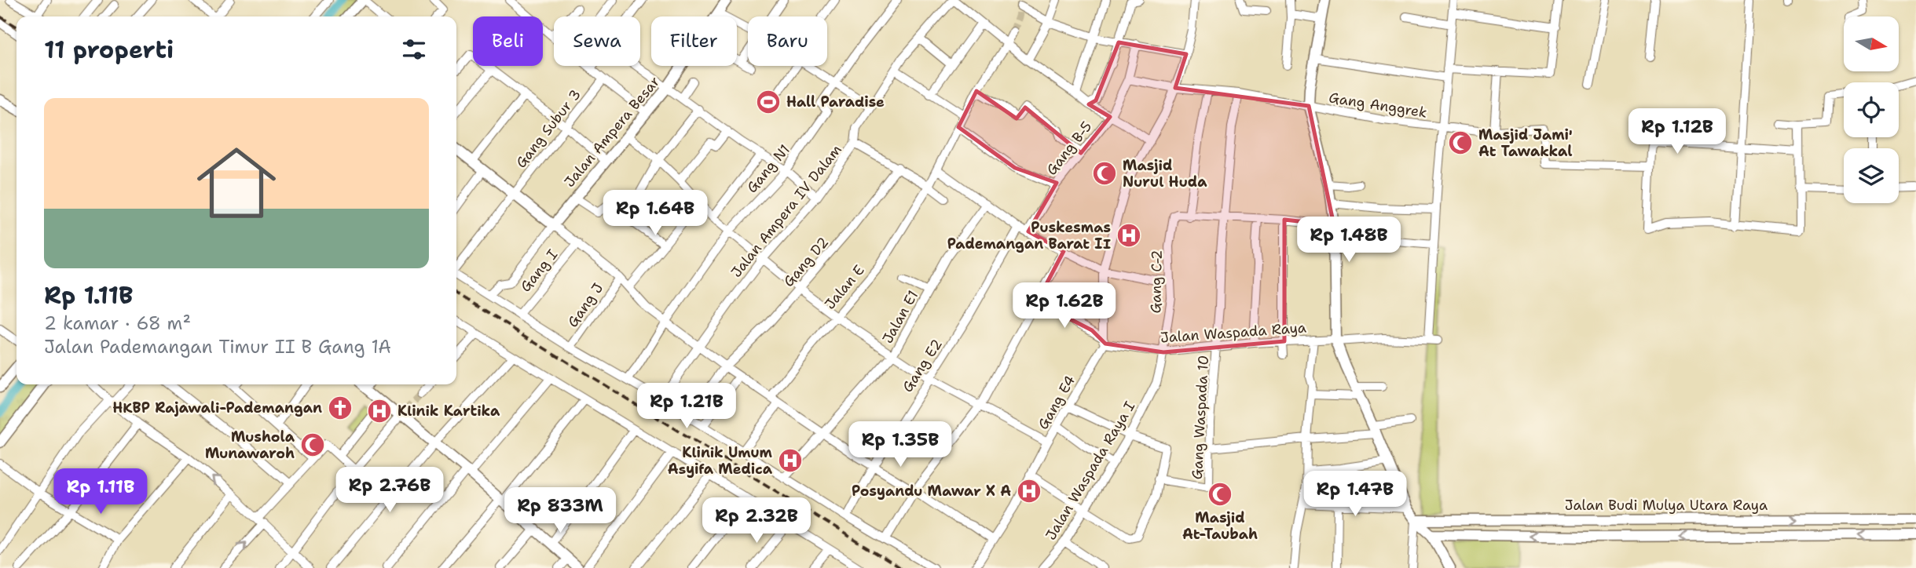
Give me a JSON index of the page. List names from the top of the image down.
{
  "streets": {
    "street": [
      "Gang Anggrek",
      "Gang Subur 3",
      "Jalan Ampera Besar",
      "Gang B-5",
      "Gang N1",
      "Jalan Ampera IV Dalam",
      "Gang D2",
      "Gang I",
      "Gang C-2",
      "Jalan E",
      "Gang J",
      "Jalan E1",
      "Jalan Waspada Raya",
      "Gang E2",
      "Gang E4",
      "Gang Waspada 10",
      "Jalan Waspada Raya I",
      "Jalan Budi Mulya Utara Raya"
    ]
  },
  "crossings": [
    ["Gang Anggrek", "Gang B-5"],
    ["Gang Anggrek", "Gang Waspada 10"],
    ["Jalan Ampera IV Dalam", "Gang D2"],
    ["Jalan Ampera IV Dalam", "Jalan E"],
    ["Gang C-2", "Jalan Waspada Raya"],
    ["Gang C-2", "Jalan Waspada Raya I"],
    ["Jalan Waspada Raya", "Gang E4"],
    ["Jalan Waspada Raya", "Gang Waspada 10"],
    ["Jalan Waspada Raya", "Jalan Waspada Raya I"]
  ],
  "places": {
    "sports": ["Hall Paradise"],
    "mosque": [
      "Masjid Jami' At Tawakkal",
      "Masjid Nurul Huda",
      "Mushola Munawaroh",
      "Masjid At-Taubah"
    ],
    "hospital": [
      "Puskesmas Pademangan Barat II",
      "Klinik Kartika",
      "Klinik Umum Asyifa Medica",
      "Posyandu Mawar X A"
    ],
    "church": ["HKBP Rajawali-Pademangan"]
  },
  "north": "right",
  "page": {
    "chip": [
      "Beli",
      "Sewa",
      "Filter",
      "Baru"
    ],
    "heading": "11 properti",
    "list": [
      {
        "name": "Rp 1.11B",
        "note": "2 kamar · 68 m² · Jalan Pademangan Timur II B Gang 1A"
      }
    ],
    "price": [
      "Rp 1.12B",
      "Rp 1.64B",
      "Rp 1.48B",
      "Rp 1.62B",
      "Rp 1.21B",
      "Rp 1.35B",
      "Rp 2.76B",
      "Rp 1.11B",
      "Rp 1.47B",
      "Rp 833M",
      "Rp 2.32B"
    ]
  }
}
